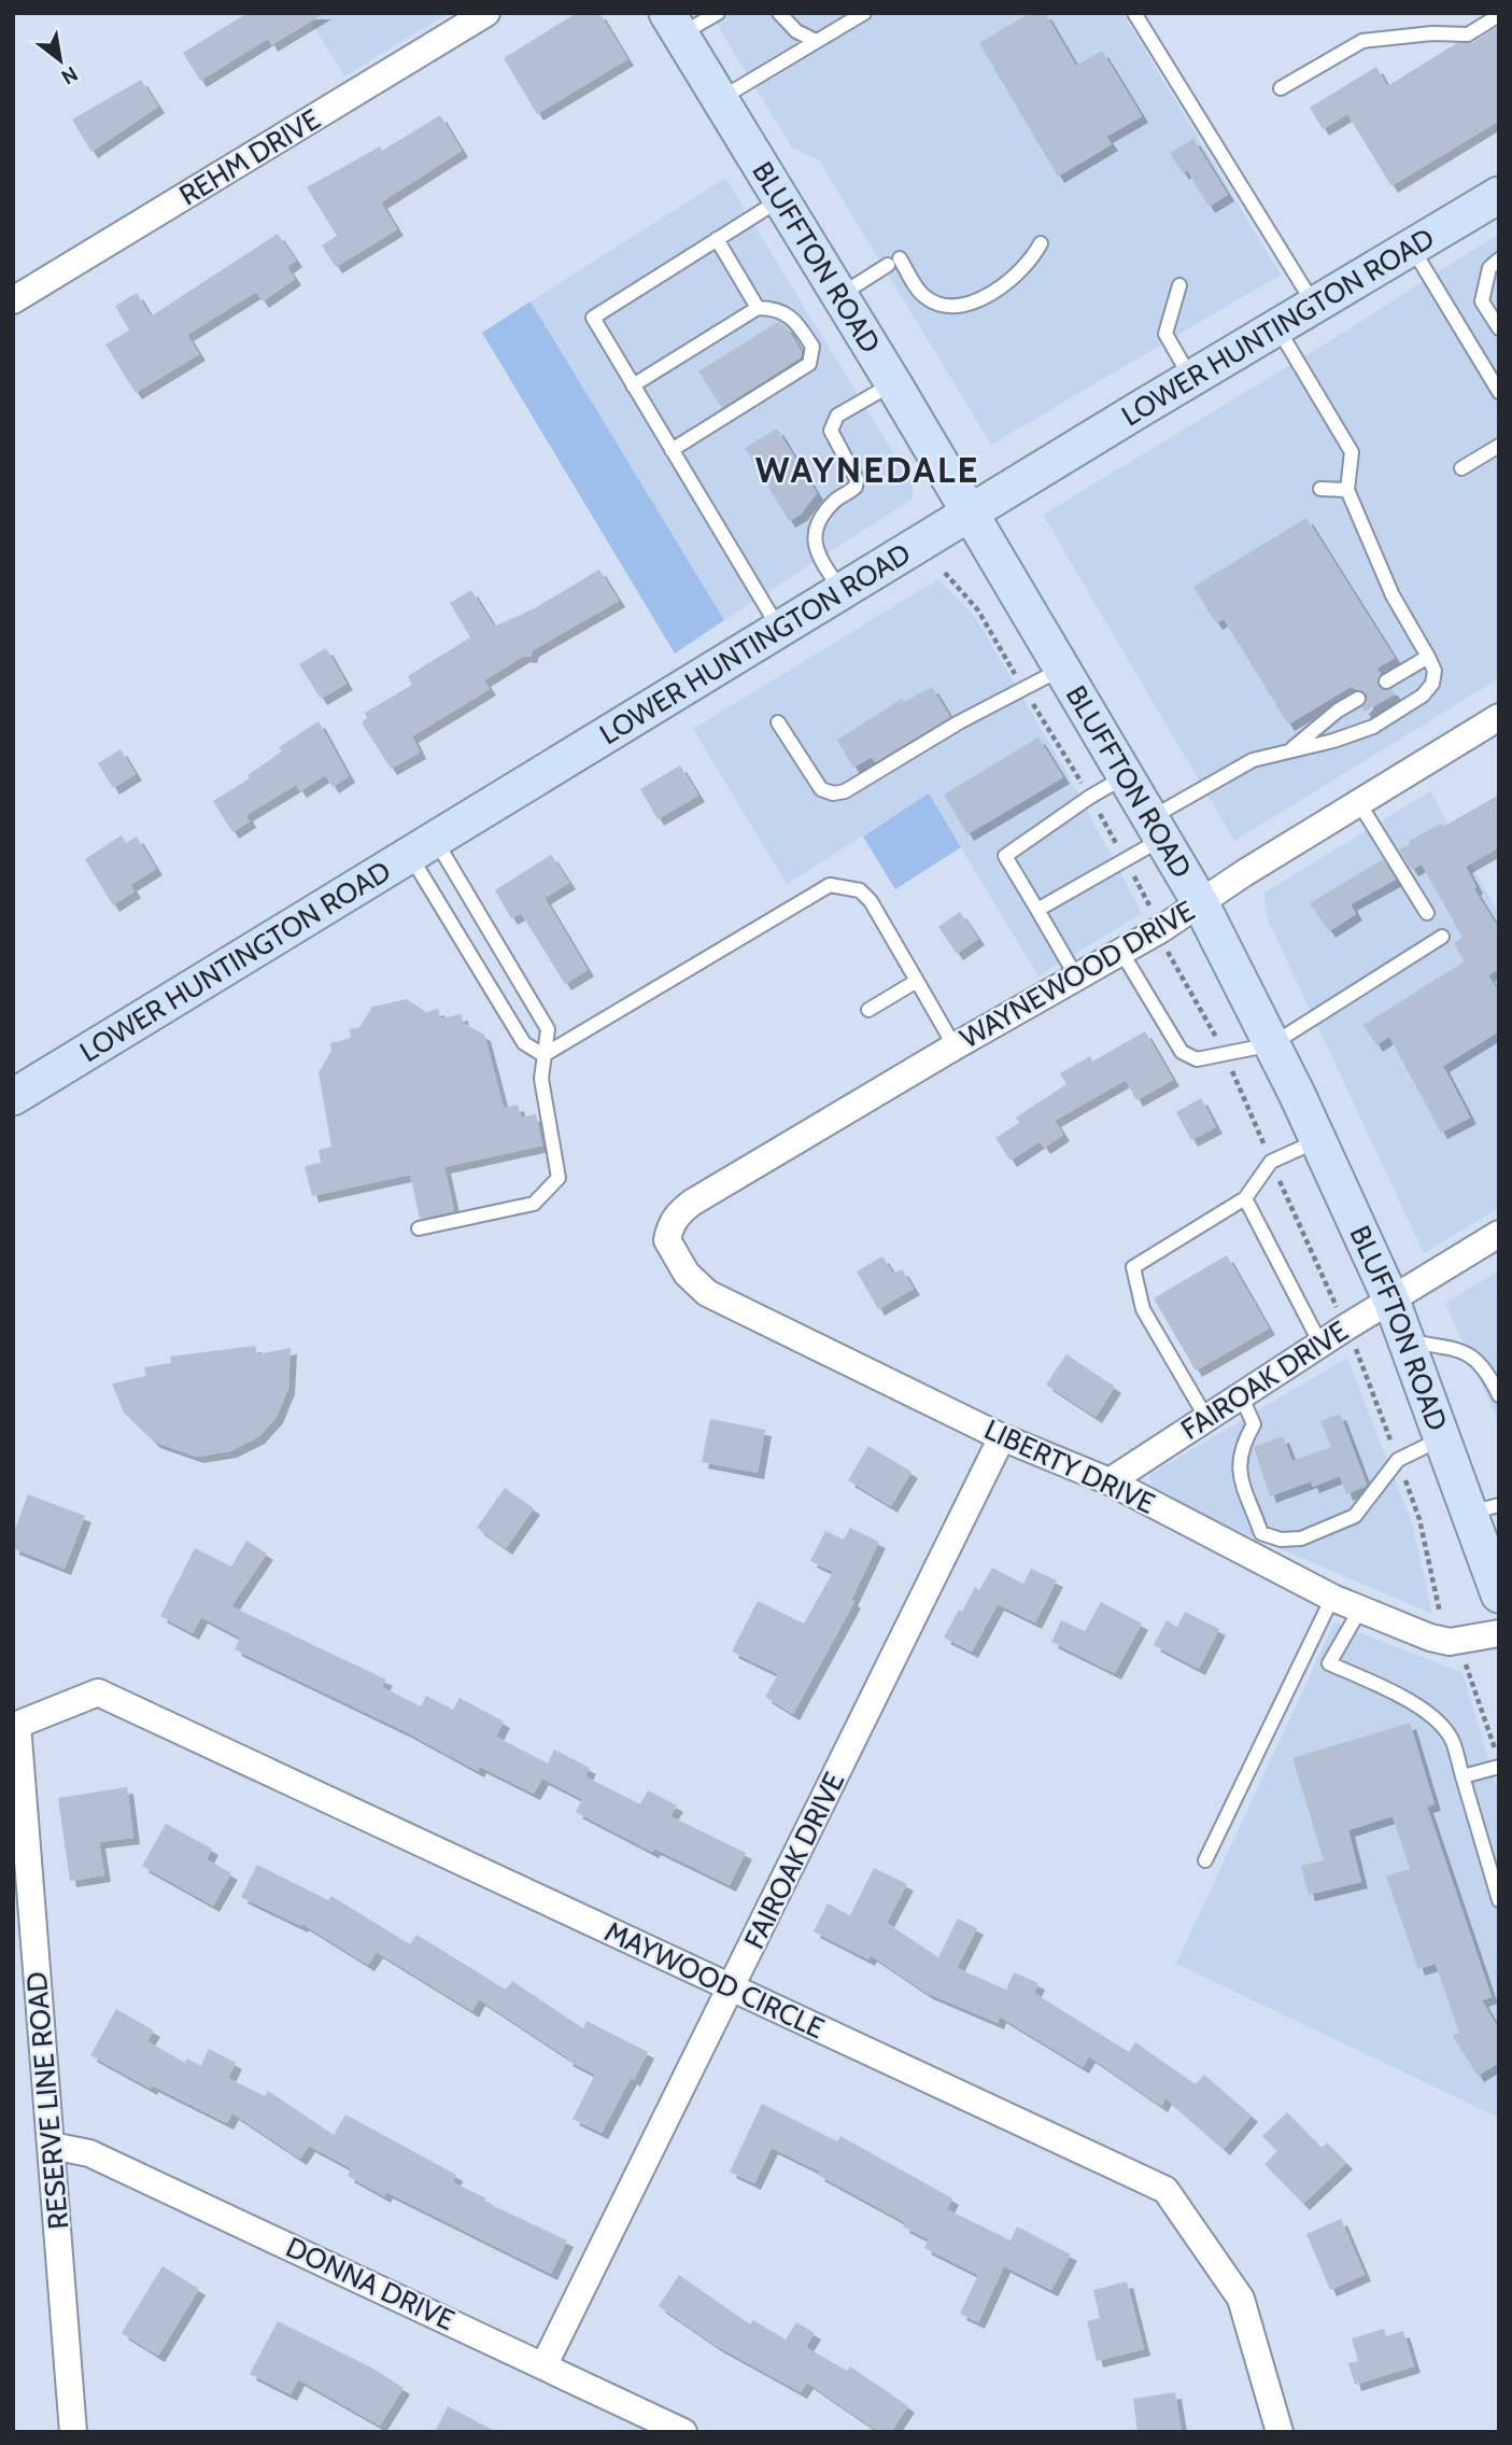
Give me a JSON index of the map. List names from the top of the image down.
{
  "streets": {
    "main road": ["BLUFFTON ROAD", "LOWER HUNTINGTON ROAD"],
    "street": [
      "REHM DRIVE",
      "WAYNEWOOD DRIVE",
      "FAIROAK DRIVE",
      "LIBERTY DRIVE",
      "MAYWOOD CIRCLE",
      "RESERVE LINE ROAD",
      "DONNA DRIVE"
    ]
  },
  "crossings": [
    ["BLUFFTON ROAD", "LOWER HUNTINGTON ROAD"],
    ["BLUFFTON ROAD", "WAYNEWOOD DRIVE"],
    ["BLUFFTON ROAD", "FAIROAK DRIVE"],
    ["WAYNEWOOD DRIVE", "LIBERTY DRIVE"],
    ["FAIROAK DRIVE", "LIBERTY DRIVE"],
    ["FAIROAK DRIVE", "MAYWOOD CIRCLE"],
    ["FAIROAK DRIVE", "DONNA DRIVE"],
    ["MAYWOOD CIRCLE", "RESERVE LINE ROAD"],
    ["RESERVE LINE ROAD", "DONNA DRIVE"]
  ],
  "districts": ["WAYNEDALE"],
  "north": "bottom right"
}
